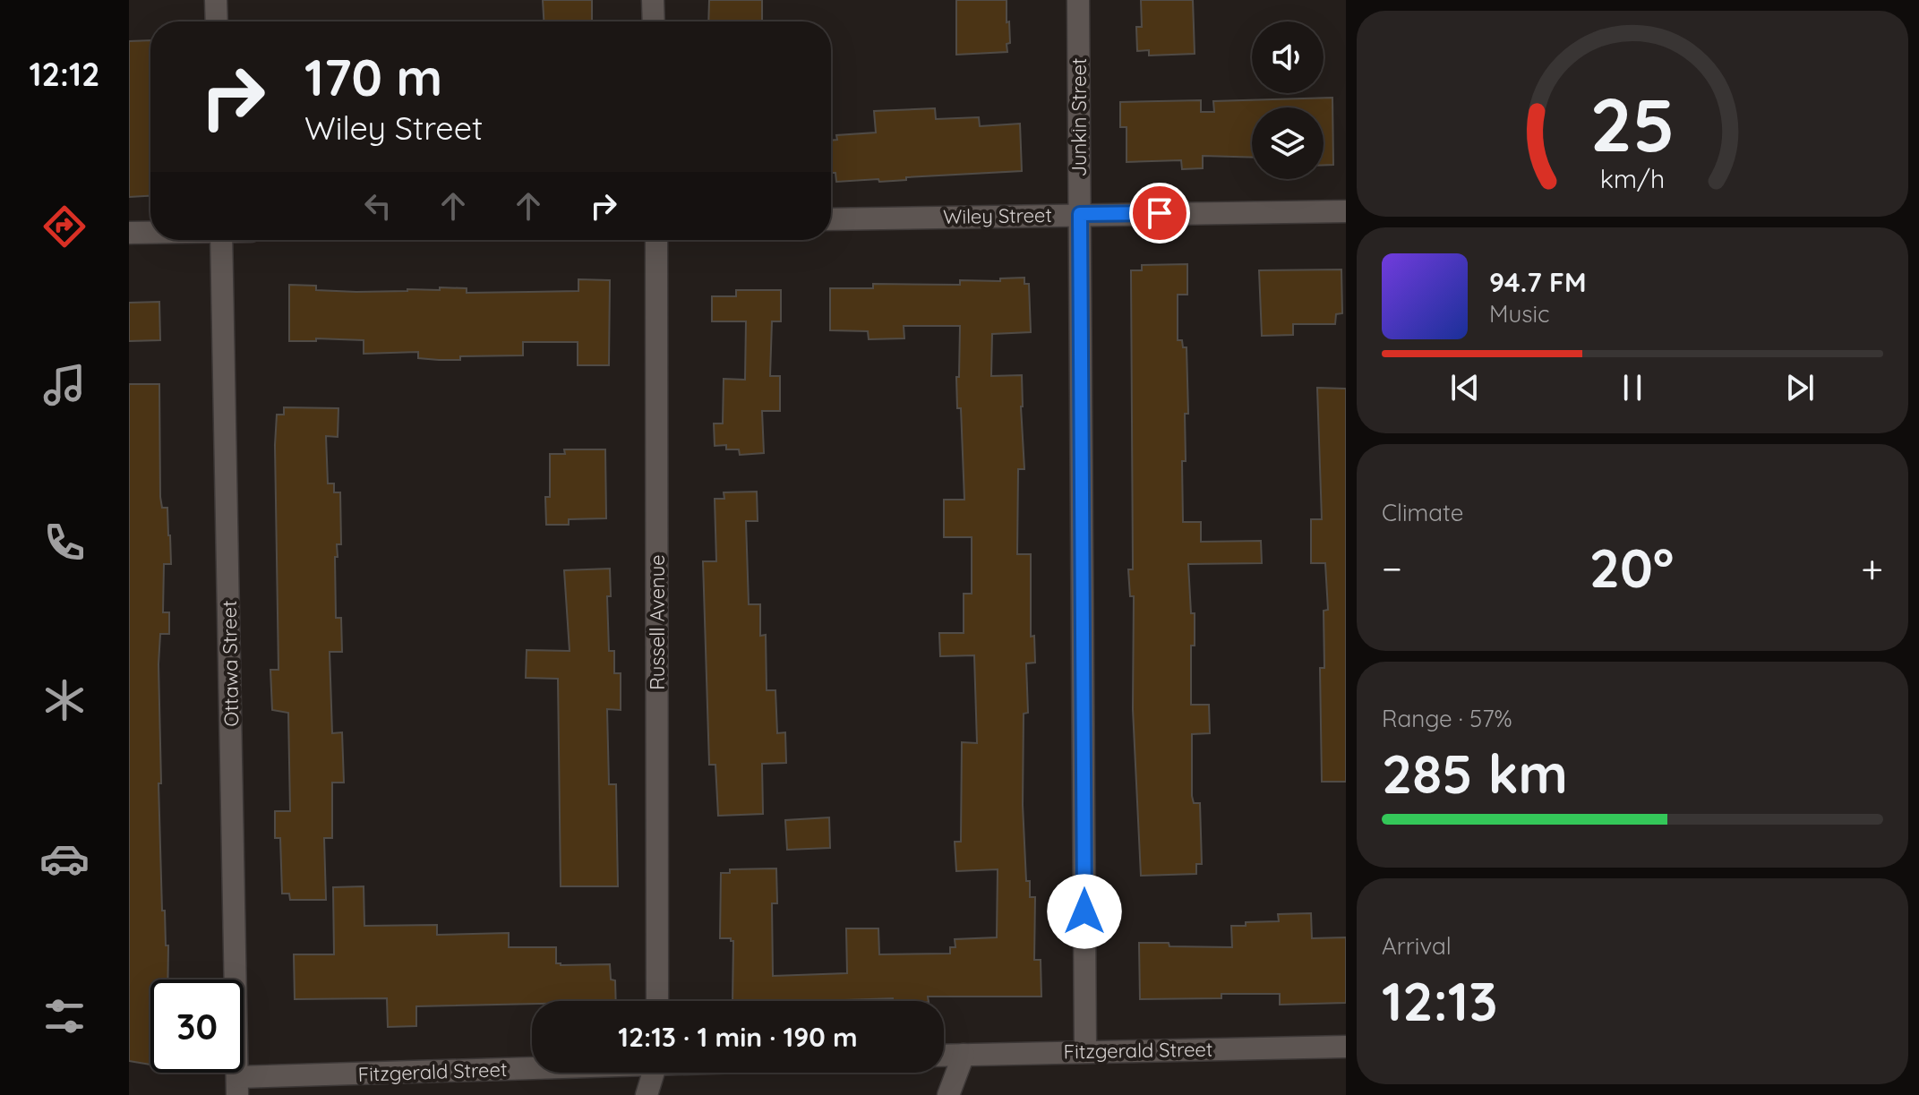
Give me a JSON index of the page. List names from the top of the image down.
{
  "streets": {
    "street": [
      "Junkin Street",
      "Wiley Street",
      "Russell Avenue",
      "Ottawa Street",
      "Fitzgerald Street"
    ]
  },
  "crossings": [
    ["Junkin Street", "Wiley Street"],
    ["Junkin Street", "Fitzgerald Street"],
    ["Ottawa Street", "Fitzgerald Street"]
  ],
  "page": {
    "tabs": "12:12",
    "turn": ["170 m", "Wiley Street"],
    "song": ["94.7 FM", "Music"],
    "tile": [
      "Climate",
      ["Range · 57%", "285 km"],
      ["Arrival", "12:13"]
    ],
    "heat": ["−", "20°", "+"],
    "limit": "30",
    "trip": "12:13 · 1 min · 190 m",
    "gauge": ["25", "km/h"]
  }
}
